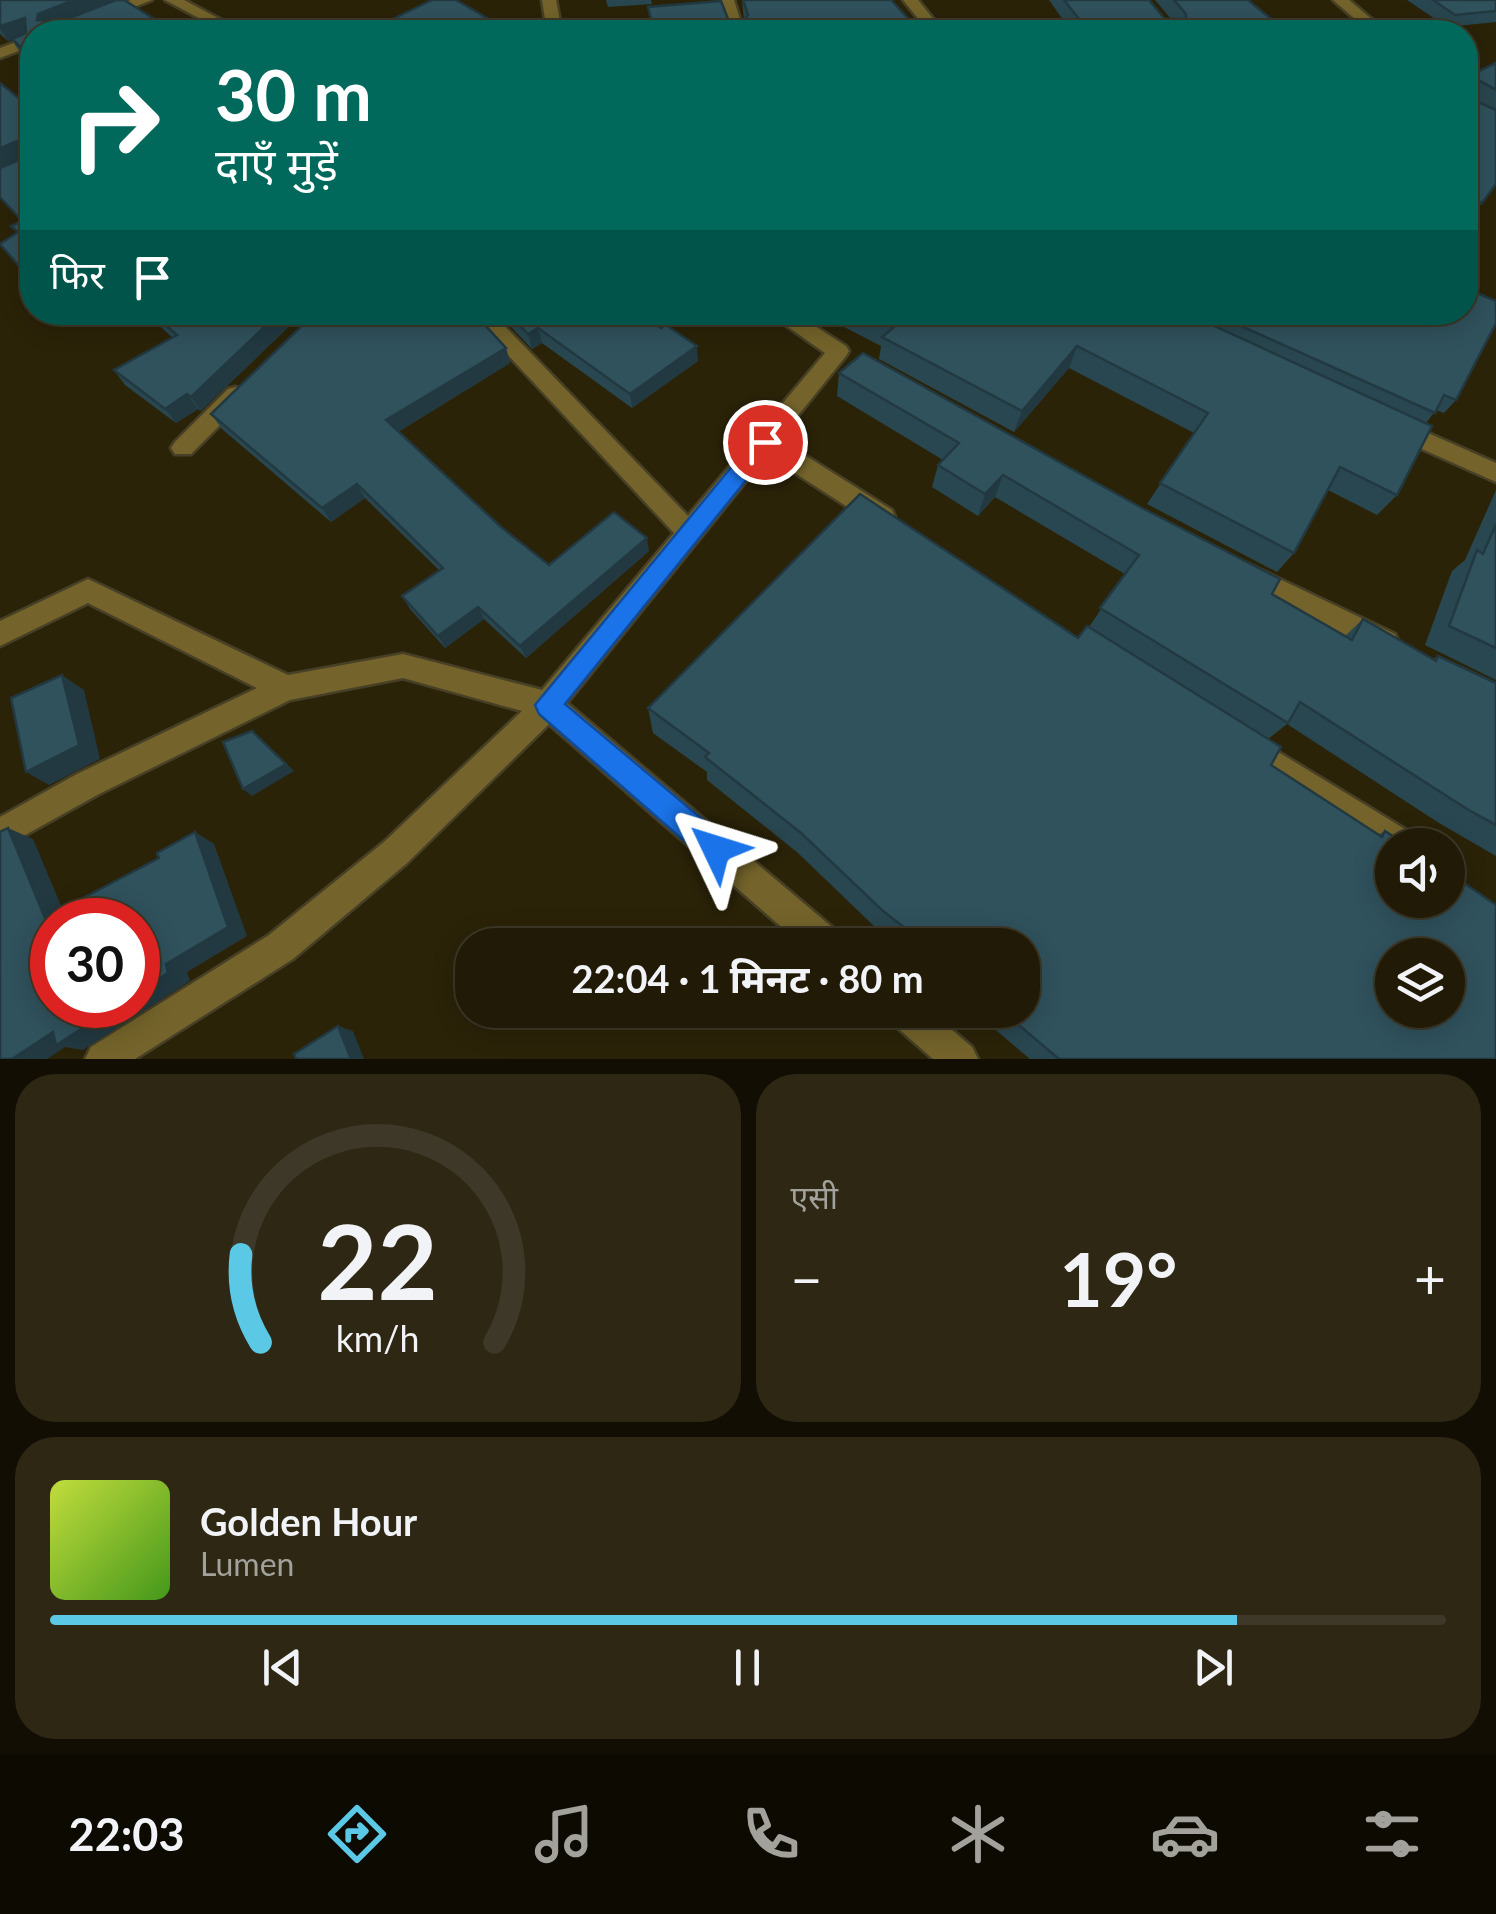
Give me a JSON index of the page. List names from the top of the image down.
{
  "page": {
    "turn": ["30 m", "दाएँ मुड़ें"],
    "then": "फिर",
    "limit": "30",
    "trip": "22:04 · 1 मिनट · 80 m",
    "tile": "एसी",
    "heat": ["−", "19°", "+"],
    "song": ["Golden Hour", "Lumen"],
    "tabs": "22:03",
    "gauge": ["22", "km/h"]
  }
}
